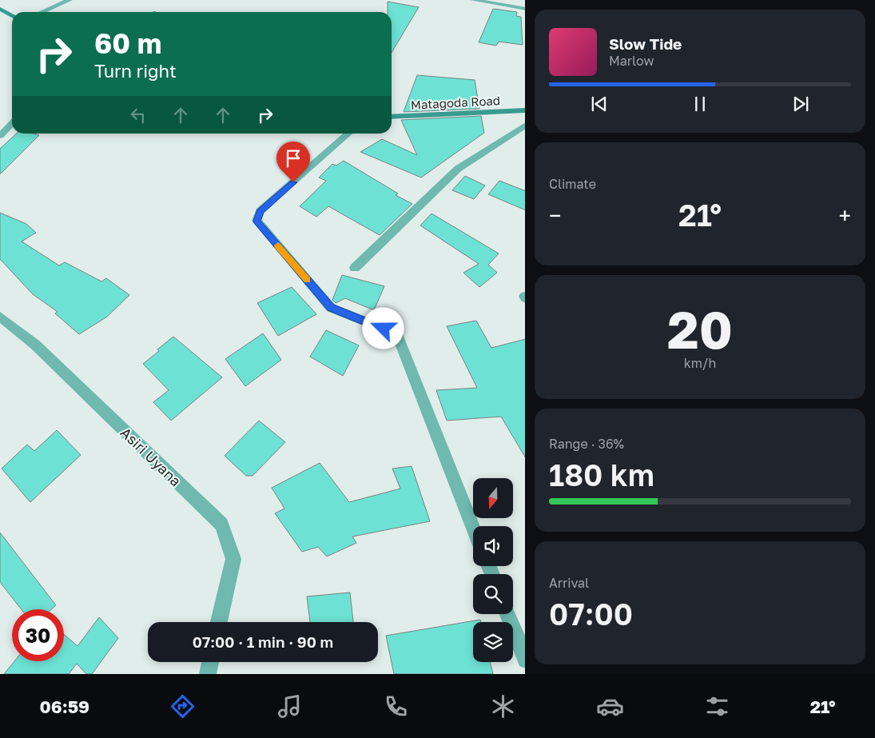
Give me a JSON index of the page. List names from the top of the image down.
{
  "streets": {
    "street": ["Matagoda Road", "Asiri Uyana"]
  },
  "north": "bottom",
  "page": {
    "turn": ["60 m", "Turn right"],
    "song": ["Slow Tide", "Marlow"],
    "tile": [
      "Climate",
      ["20", "km/h"],
      ["Range · 36%", "180 km"],
      ["Arrival", "07:00"]
    ],
    "heat": ["−", "21°", "+"],
    "limit": "30",
    "trip": "07:00 · 1 min · 90 m",
    "tabs": ["06:59", "21°"]
  }
}
